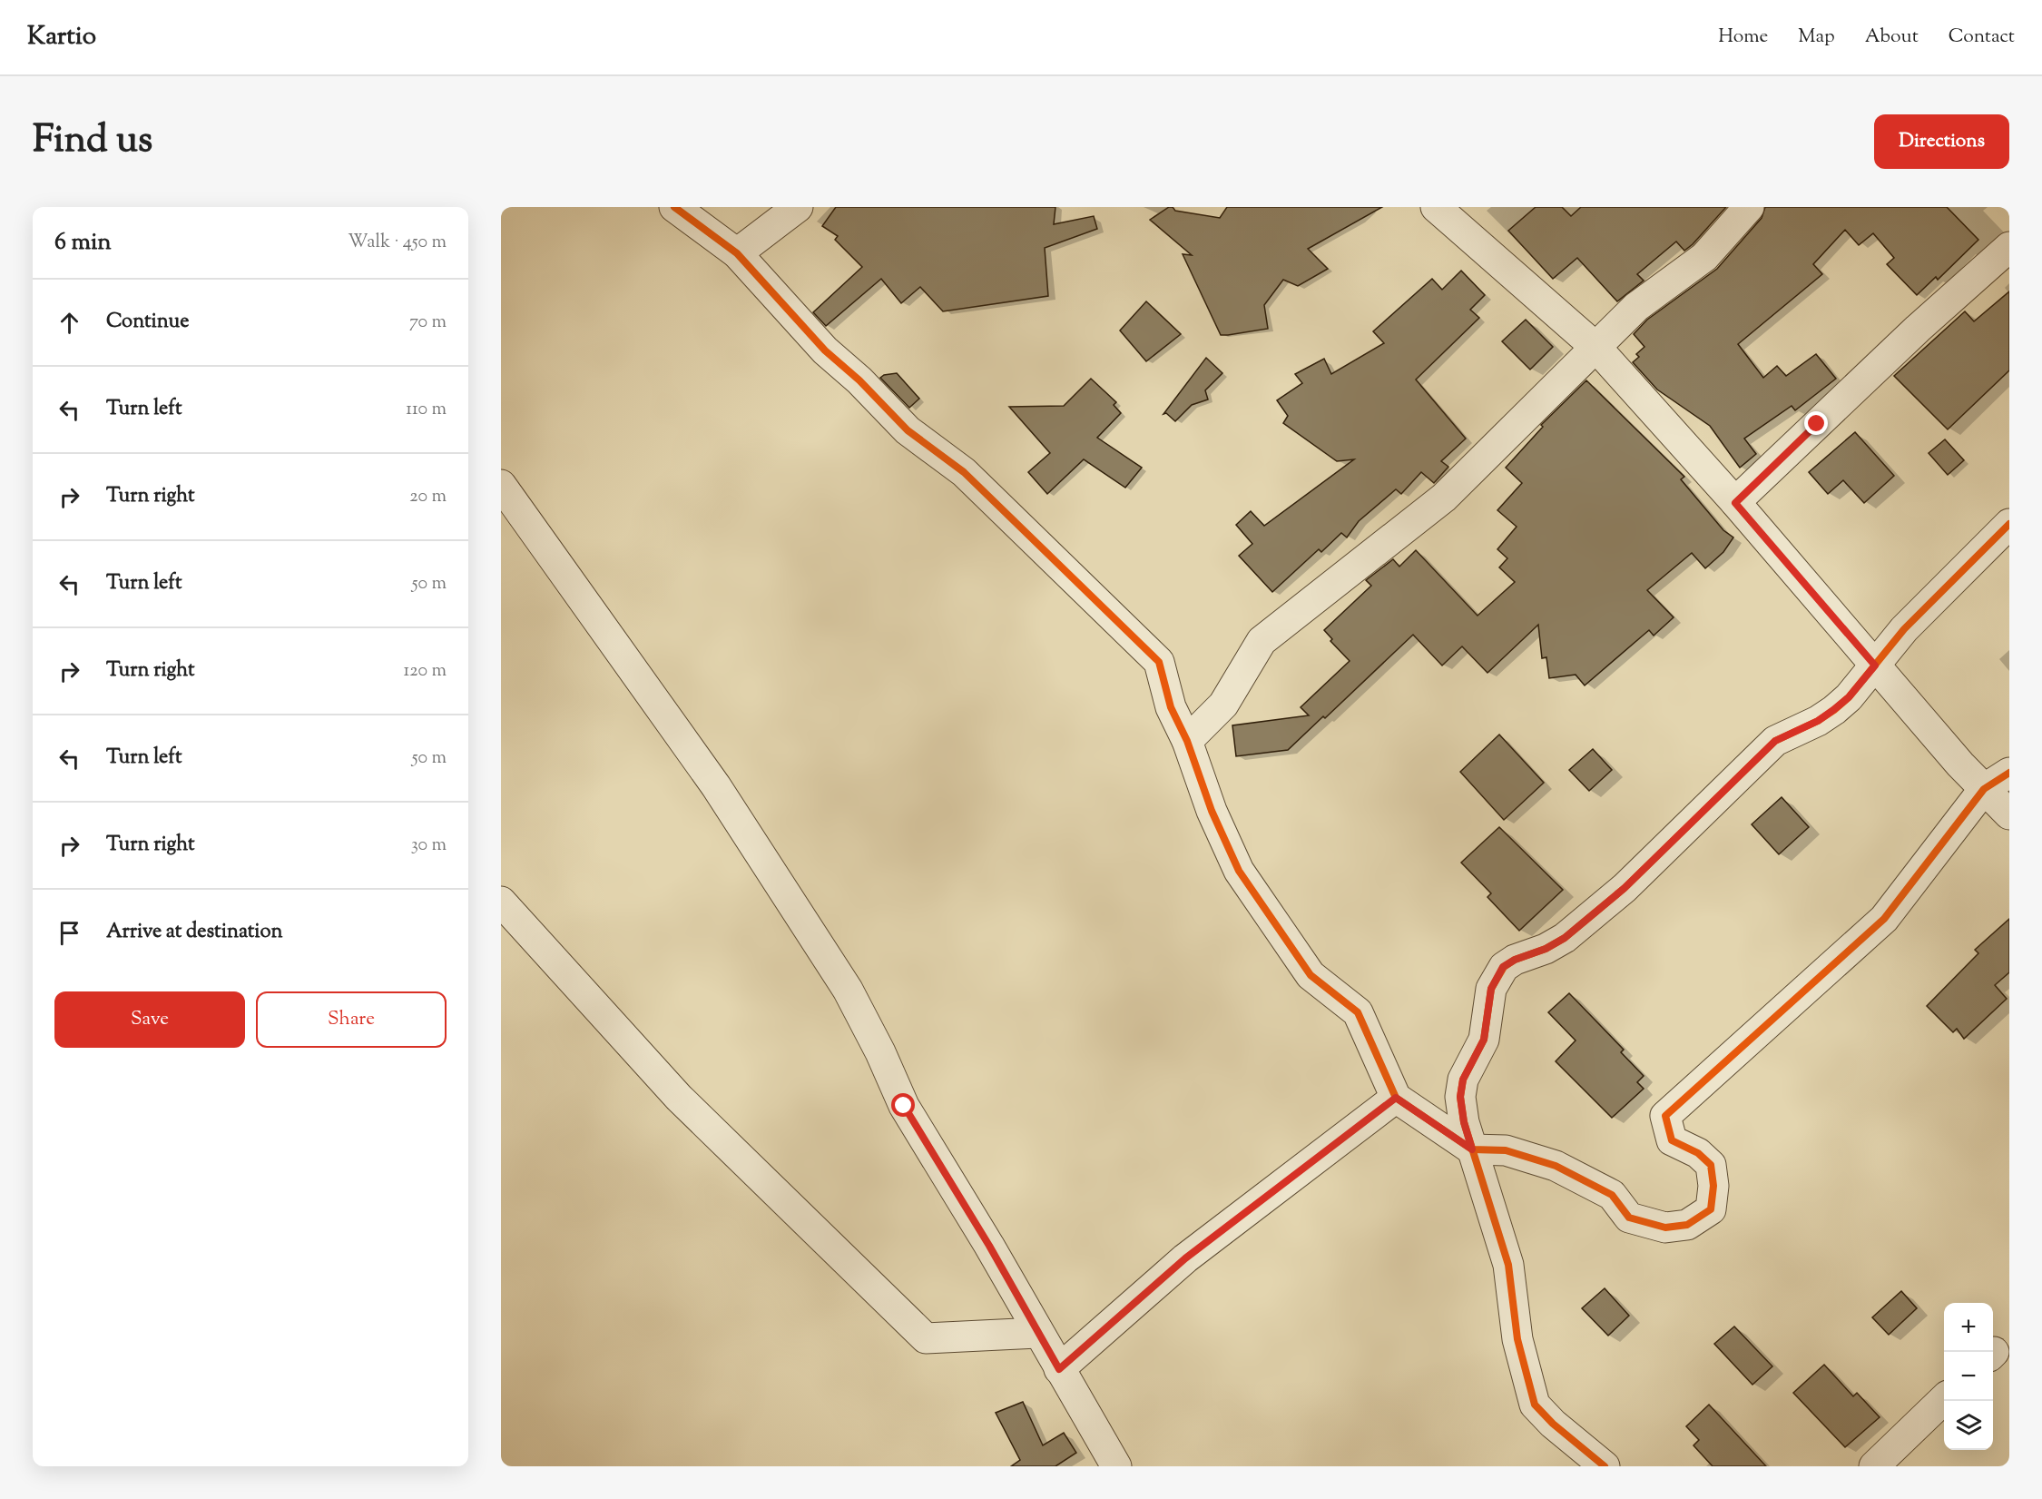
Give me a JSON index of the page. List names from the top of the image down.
{
  "page": {
    "header": "Kartio",
    "nav": [
      "Home",
      "Map",
      "About",
      "Contact"
    ],
    "title": "Find us",
    "buttons": [
      "Directions",
      ["Save", "Share"]
    ],
    "heading": ["6 min", "Walk · 450 m"],
    "list": [
      ["Continue", "70 m"],
      ["Turn left", "110 m"],
      ["Turn right", "20 m"],
      ["Turn left", "50 m"],
      ["Turn right", "120 m"],
      ["Turn left", "50 m"],
      ["Turn right", "30 m"],
      "Arrive at destination"
    ],
    "map_buttons": ["+", "−"]
  }
}
